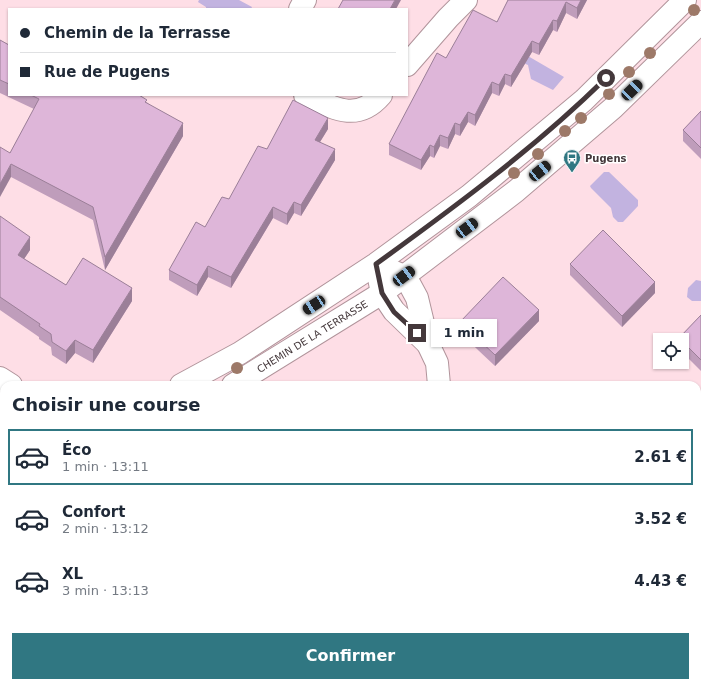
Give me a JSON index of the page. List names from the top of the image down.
{
  "streets": {
    "street": ["CHEMIN DE LA TERRASSE"]
  },
  "places": {
    "bus stop": ["Pugens"]
  },
  "page": {
    "banner": ["Chemin de la Terrasse", "Rue de Pugens"],
    "bubble": "1 min",
    "heading": "Choisir une course",
    "list": [
      {
        "name": "Éco",
        "note": "1 min · 13:11",
        "value": "2.61 €"
      },
      {
        "name": "Confort",
        "note": "2 min · 13:12",
        "value": "3.52 €"
      },
      {
        "name": "XL",
        "note": "3 min · 13:13",
        "value": "4.43 €"
      }
    ],
    "buttons": "Confirmer"
  }
}
